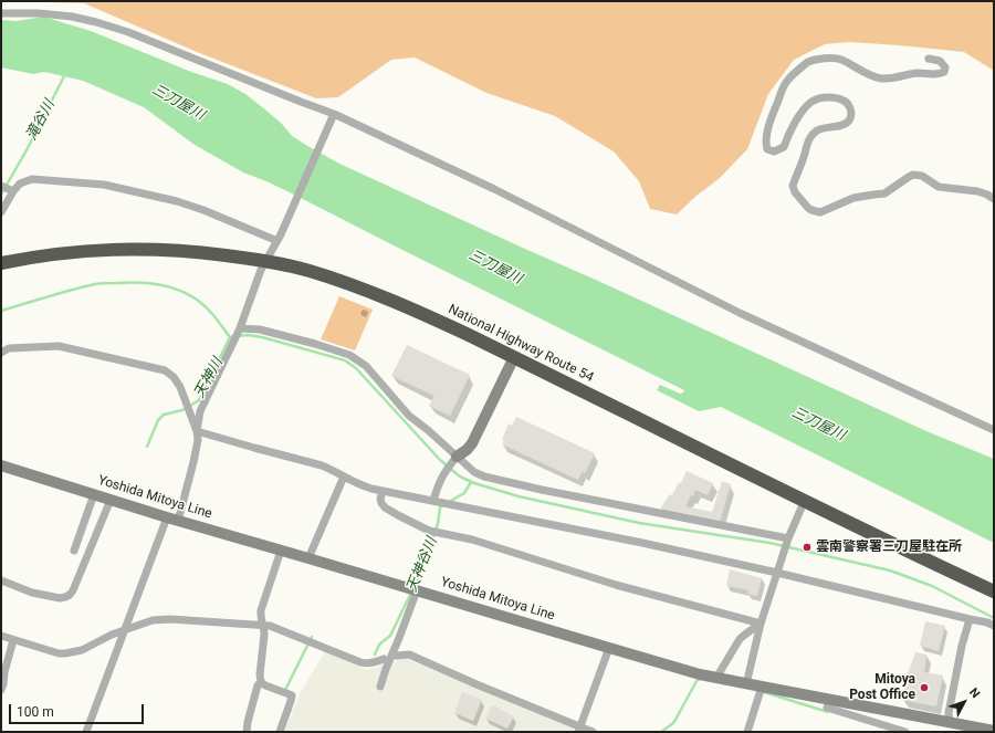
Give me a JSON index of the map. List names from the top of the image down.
{
  "streets": {
    "highway": ["National Highway Route 54"],
    "main road": ["Yoshida Mitoya Line"]
  },
  "water": [
    "三刀屋川",
    "滝谷川",
    "天神川",
    "天神谷川"
  ],
  "places": ["雲南警察署三刀屋駐在所", "Mitoya Post Office"],
  "scale_bar": "100 m",
  "north": "top right"
}
